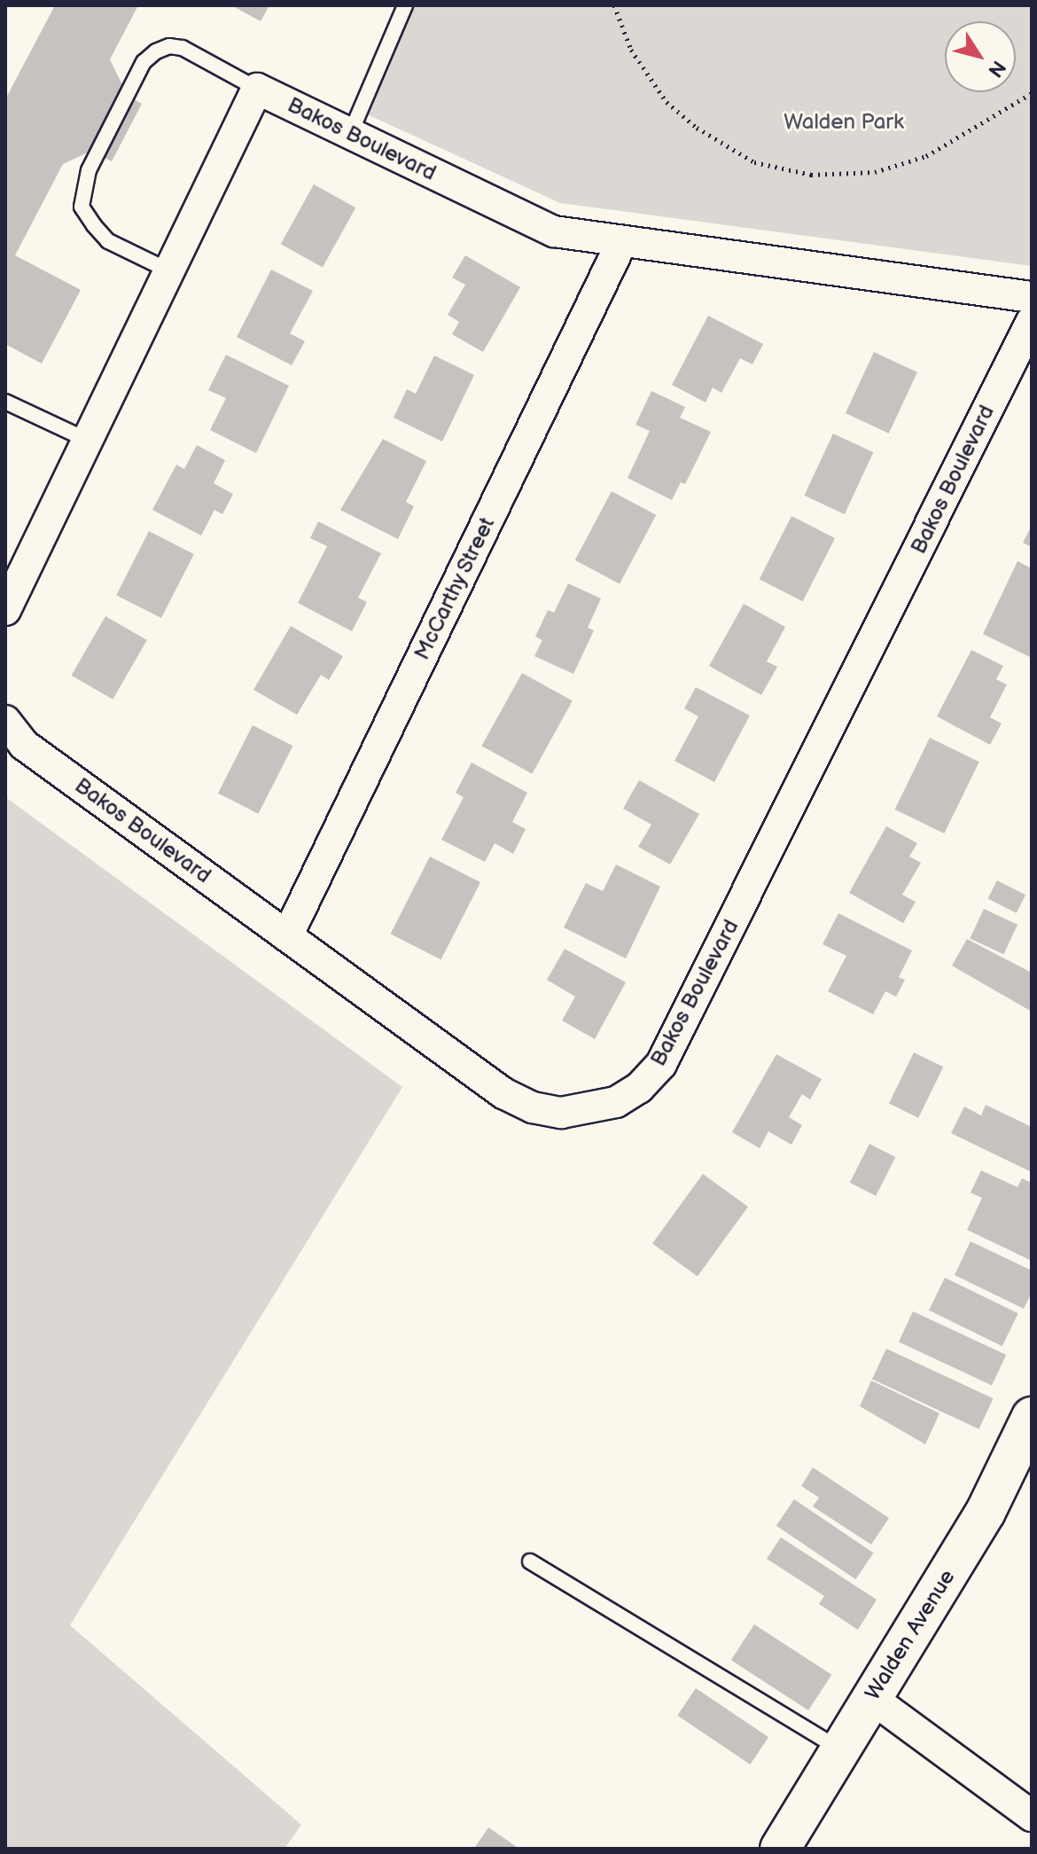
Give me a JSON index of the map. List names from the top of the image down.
{
  "streets": {
    "main road": ["Walden Avenue"],
    "street": ["Bakos Boulevard", "McCarthy Street"]
  },
  "crossings": [
    ["Bakos Boulevard", "McCarthy Street"]
  ],
  "parks": ["Walden Park"],
  "north": "bottom right"
}
